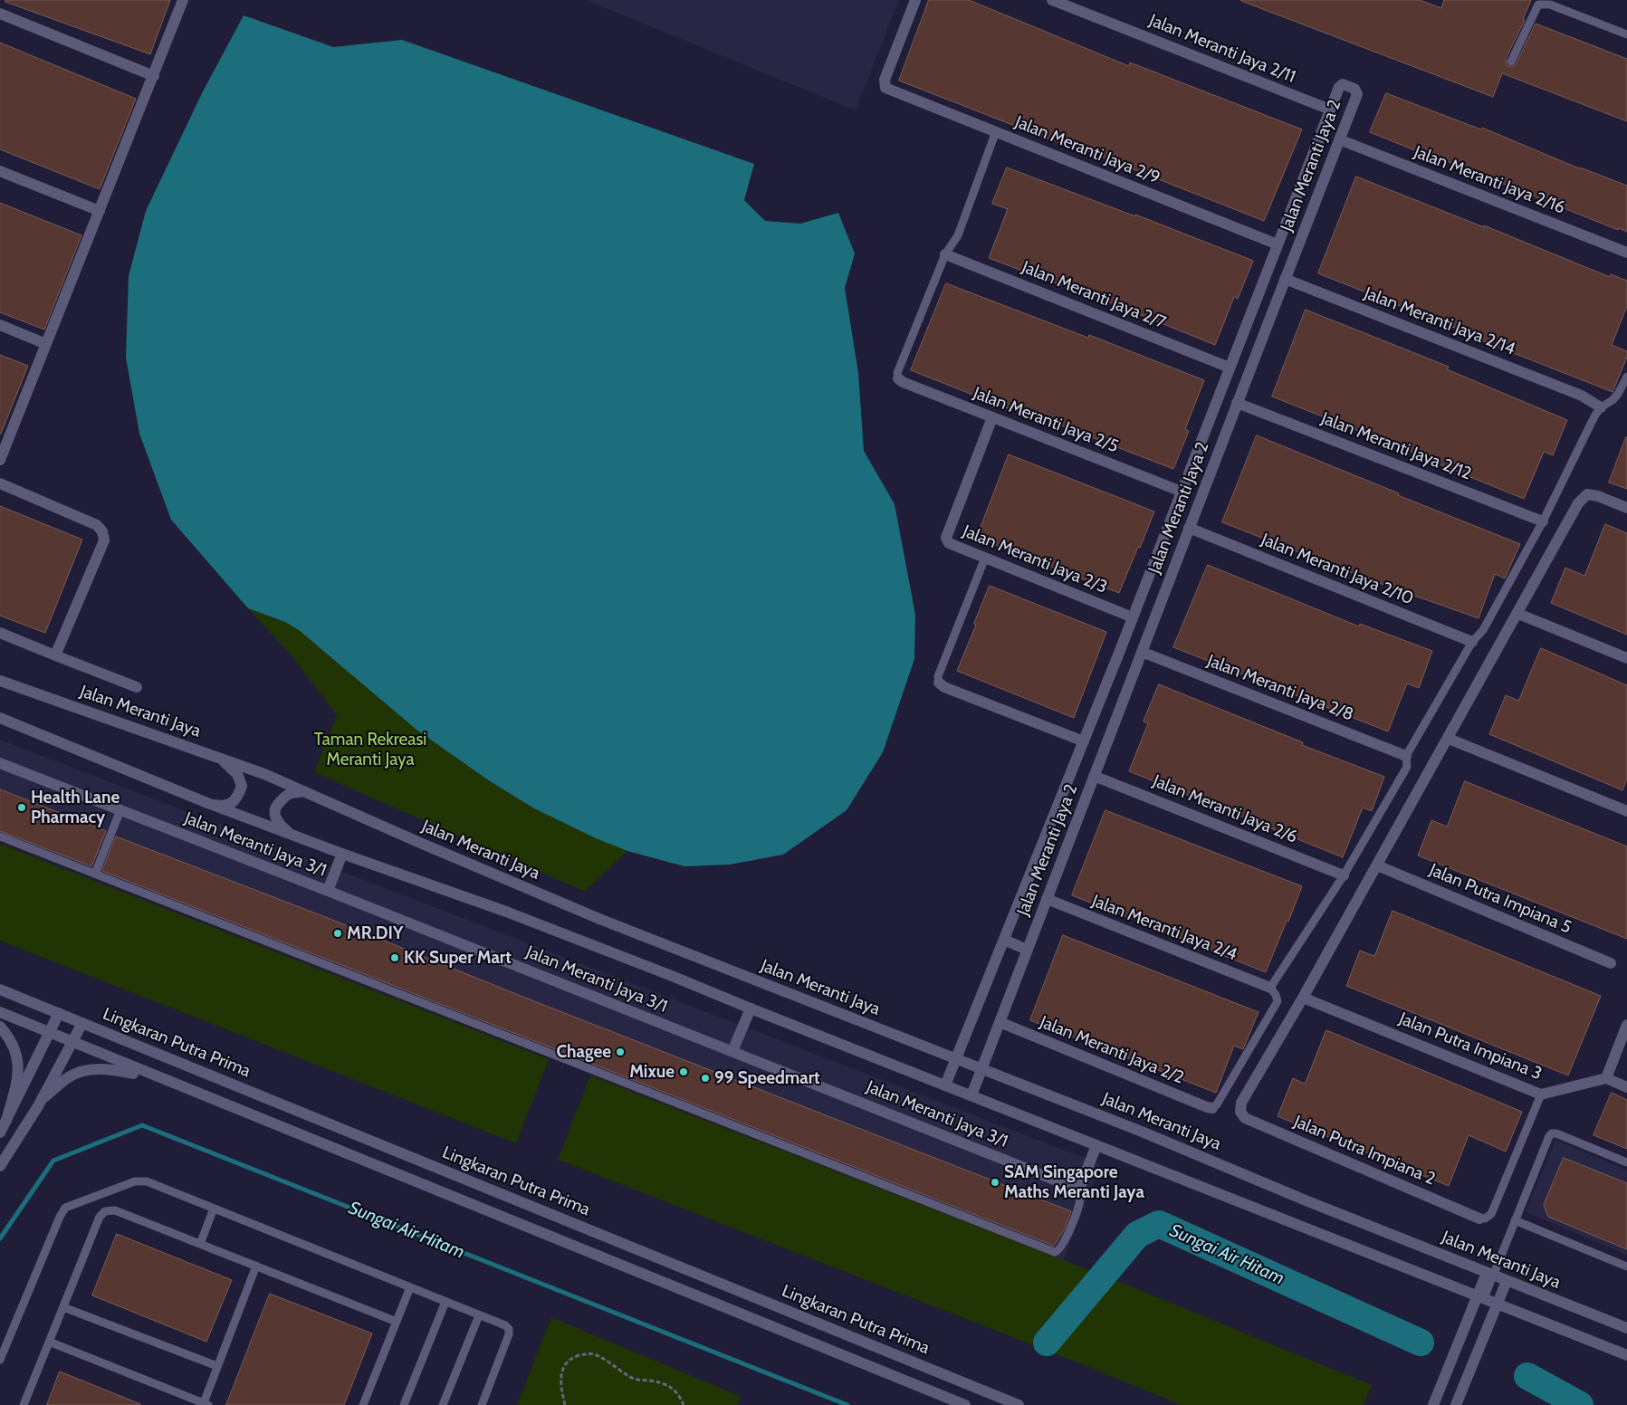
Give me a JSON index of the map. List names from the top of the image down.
{
  "streets": {
    "street": [
      "Jalan Meranti Jaya 2/11",
      "Jalan Meranti Jaya 2/9",
      "Jalan Meranti Jaya 2",
      "Jalan Meranti Jaya 2/16",
      "Jalan Meranti Jaya 2/7",
      "Jalan Meranti Jaya 2/14",
      "Jalan Meranti Jaya 2/5",
      "Jalan Meranti Jaya 2/12",
      "Jalan Meranti Jaya 2/3",
      "Jalan Meranti Jaya 2/10",
      "Jalan Meranti Jaya 2/8",
      "Jalan Meranti Jaya",
      "Jalan Meranti Jaya 2/6",
      "Jalan Meranti Jaya 3/1",
      "Jalan Putra Impiana 5",
      "Jalan Meranti Jaya 2/4",
      "Lingkaran Putra Prima",
      "Jalan Putra Impiana 3",
      "Jalan Meranti Jaya 2/2",
      "Jalan Putra Impiana 2"
    ]
  },
  "crossings": [
    ["Jalan Meranti Jaya 2/11", "Jalan Meranti Jaya 2"],
    ["Jalan Meranti Jaya 2/9", "Jalan Meranti Jaya 2"],
    ["Jalan Meranti Jaya 2", "Jalan Meranti Jaya 2/16"],
    ["Jalan Meranti Jaya 2", "Jalan Meranti Jaya 2/7"],
    ["Jalan Meranti Jaya 2", "Jalan Meranti Jaya 2/14"],
    ["Jalan Meranti Jaya 2", "Jalan Meranti Jaya 2/5"],
    ["Jalan Meranti Jaya 2", "Jalan Meranti Jaya 2/12"],
    ["Jalan Meranti Jaya 2", "Jalan Meranti Jaya 2/3"],
    ["Jalan Meranti Jaya 2", "Jalan Meranti Jaya 2/10"],
    ["Jalan Meranti Jaya 2", "Jalan Meranti Jaya 2/8"],
    ["Jalan Meranti Jaya 2", "Jalan Meranti Jaya"],
    ["Jalan Meranti Jaya 2", "Jalan Meranti Jaya 2/6"],
    ["Jalan Meranti Jaya 2", "Jalan Meranti Jaya 2/4"],
    ["Jalan Meranti Jaya 2", "Jalan Meranti Jaya 2/2"],
    ["Jalan Meranti Jaya 2/5", "Jalan Meranti Jaya 2/3"],
    ["Jalan Putra Impiana 3", "Jalan Putra Impiana 2"]
  ],
  "water": ["Sungai Air Hitam"],
  "parks": ["Taman Rekreasi Meranti Jaya"],
  "places": [
    "Health Lane Pharmacy",
    "MR.DIY",
    "KK Super Mart",
    "Chagee",
    "Mixue",
    "99 Speedmart",
    "SAM Singapore Maths Meranti Jaya"
  ]
}
